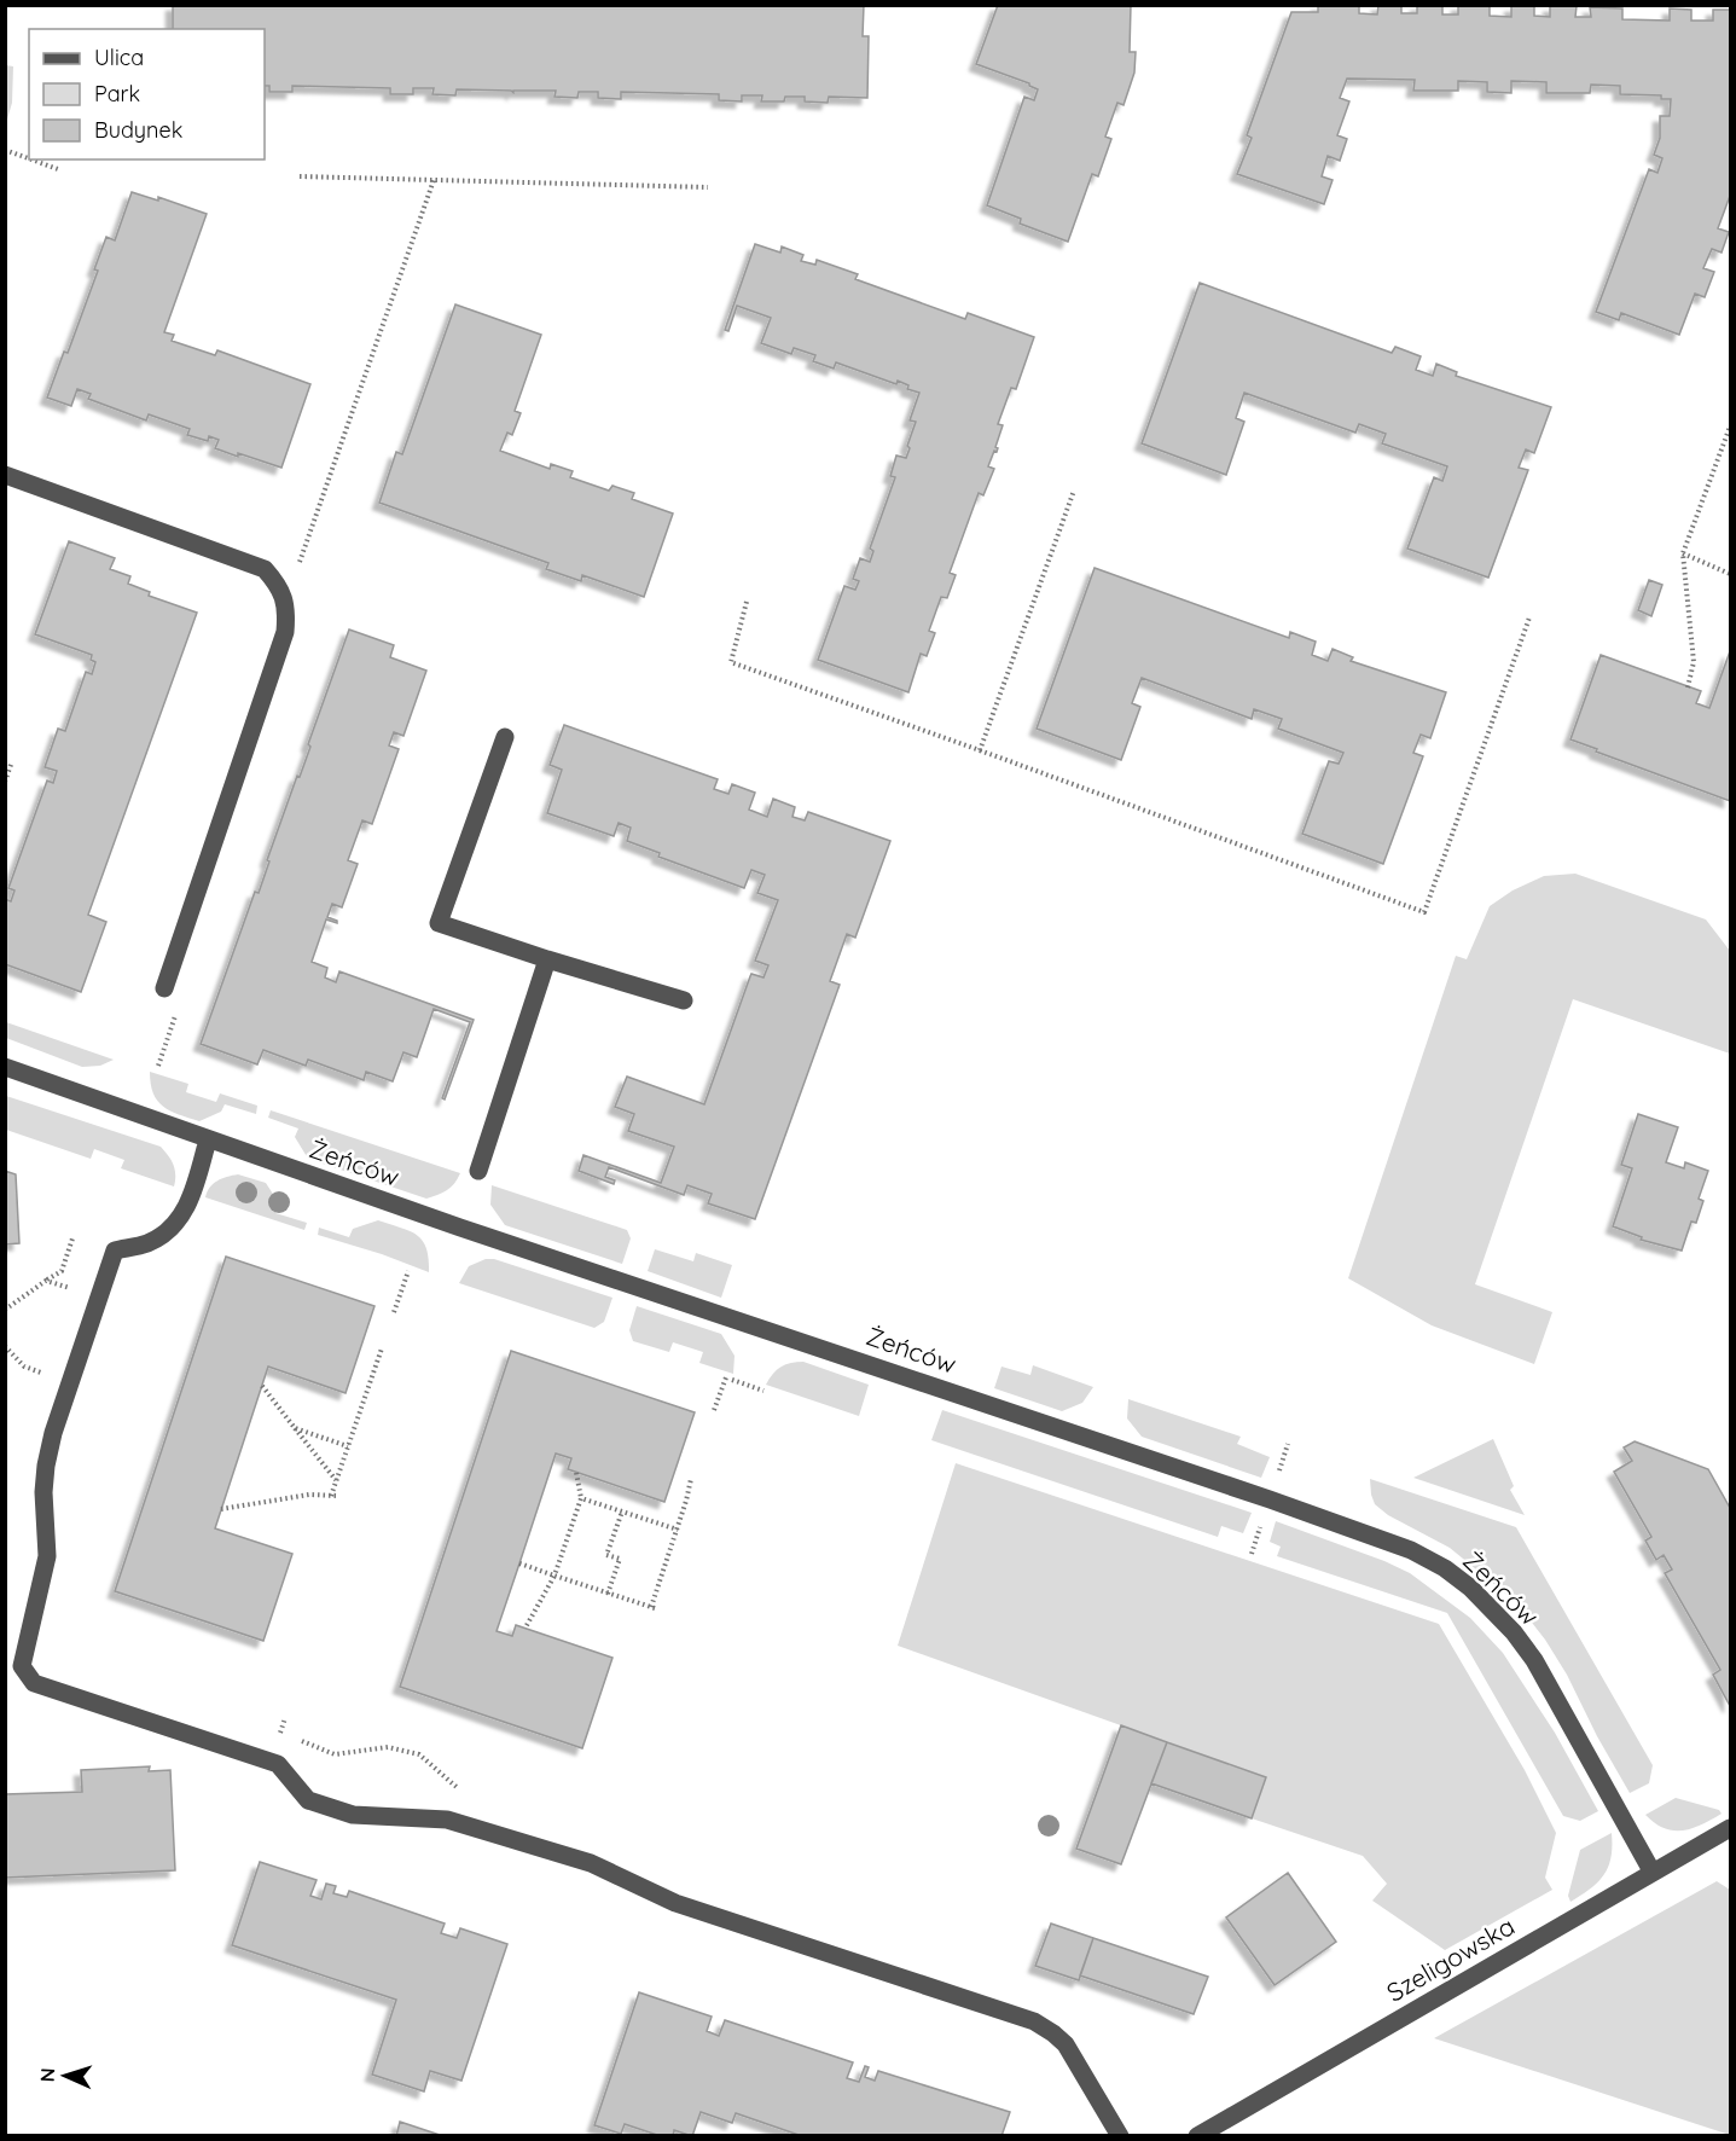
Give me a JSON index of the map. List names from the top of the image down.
{
  "streets": {
    "street": ["Żeńców", "Szeligowska"]
  },
  "crossings": [
    ["Żeńców", "Szeligowska"]
  ],
  "legend": ["Ulica", "Park", "Budynek"],
  "north": "left"
}
